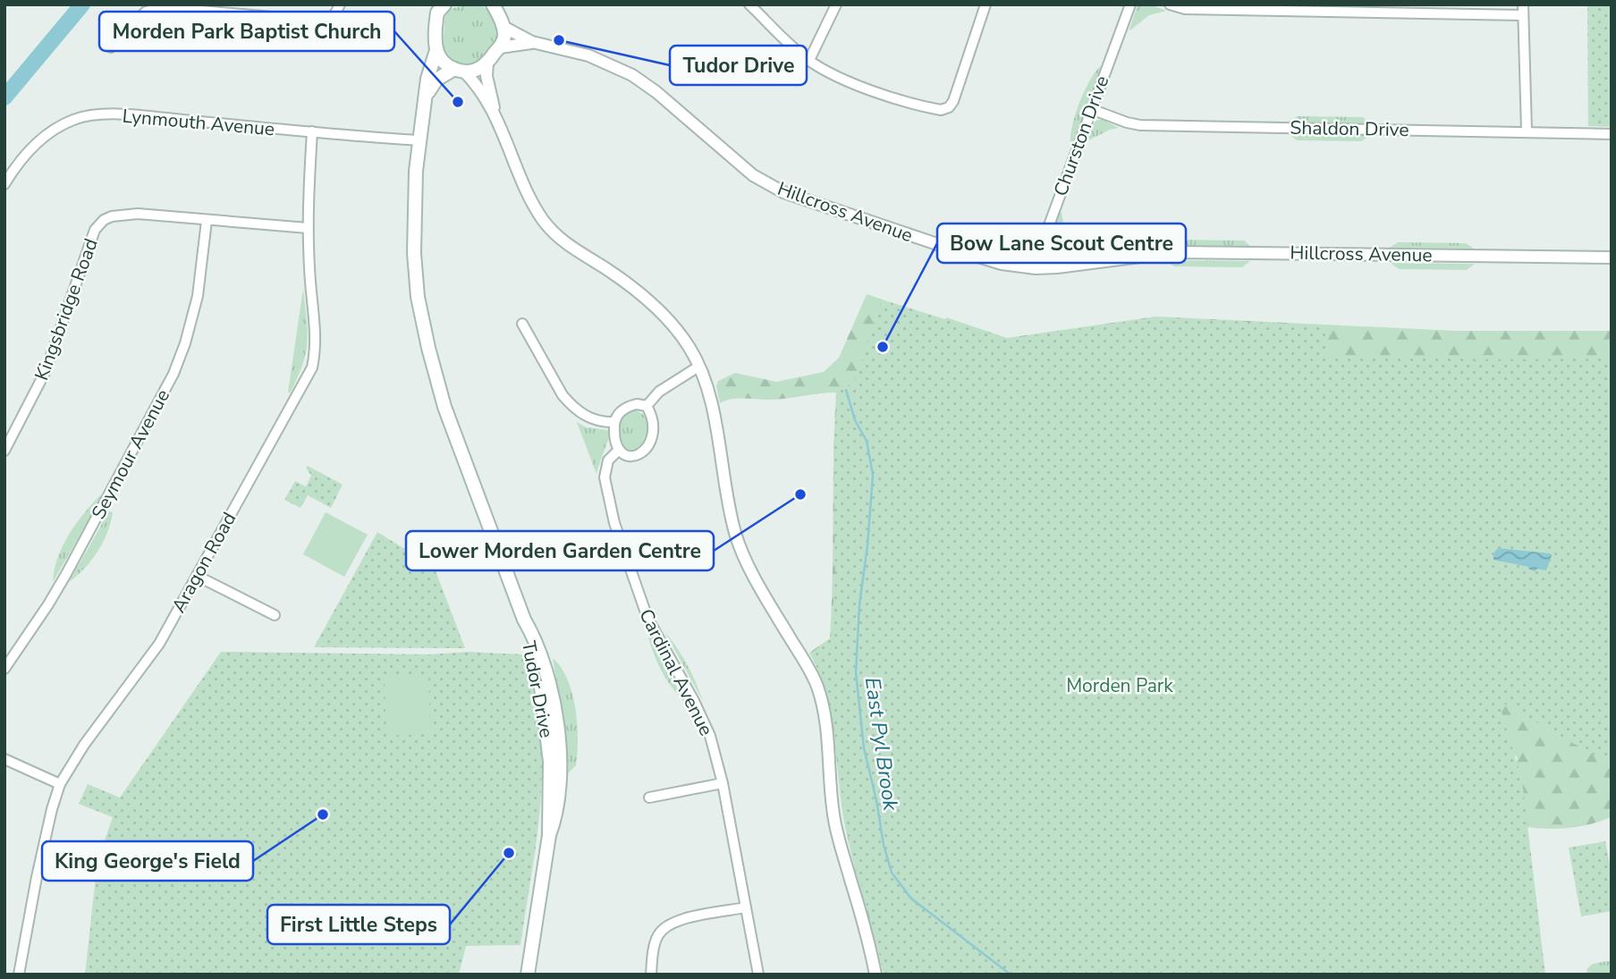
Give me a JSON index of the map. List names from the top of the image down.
{
  "streets": {
    "main road": ["Tudor Drive"],
    "street": [
      "Lynmouth Avenue",
      "Shaldon Drive",
      "Churston Drive",
      "Hillcross Avenue",
      "Kingsbridge Road",
      "Seymour Avenue",
      "Aragon Road",
      "Cardinal Avenue"
    ]
  },
  "crossings": [
    ["Lynmouth Avenue", "Aragon Road"],
    ["Lynmouth Avenue", "Tudor Drive"],
    ["Shaldon Drive", "Churston Drive"],
    ["Churston Drive", "Hillcross Avenue"],
    ["Kingsbridge Road", "Seymour Avenue"],
    ["Kingsbridge Road", "Aragon Road"]
  ],
  "water": ["East Pyl Brook"],
  "parks": ["Morden Park"],
  "places": [
    "Tudor Drive",
    "Morden Park Baptist Church",
    "Bow Lane Scout Centre",
    "Lower Morden Garden Centre",
    "King George's Field",
    "First Little Steps"
  ]
}
